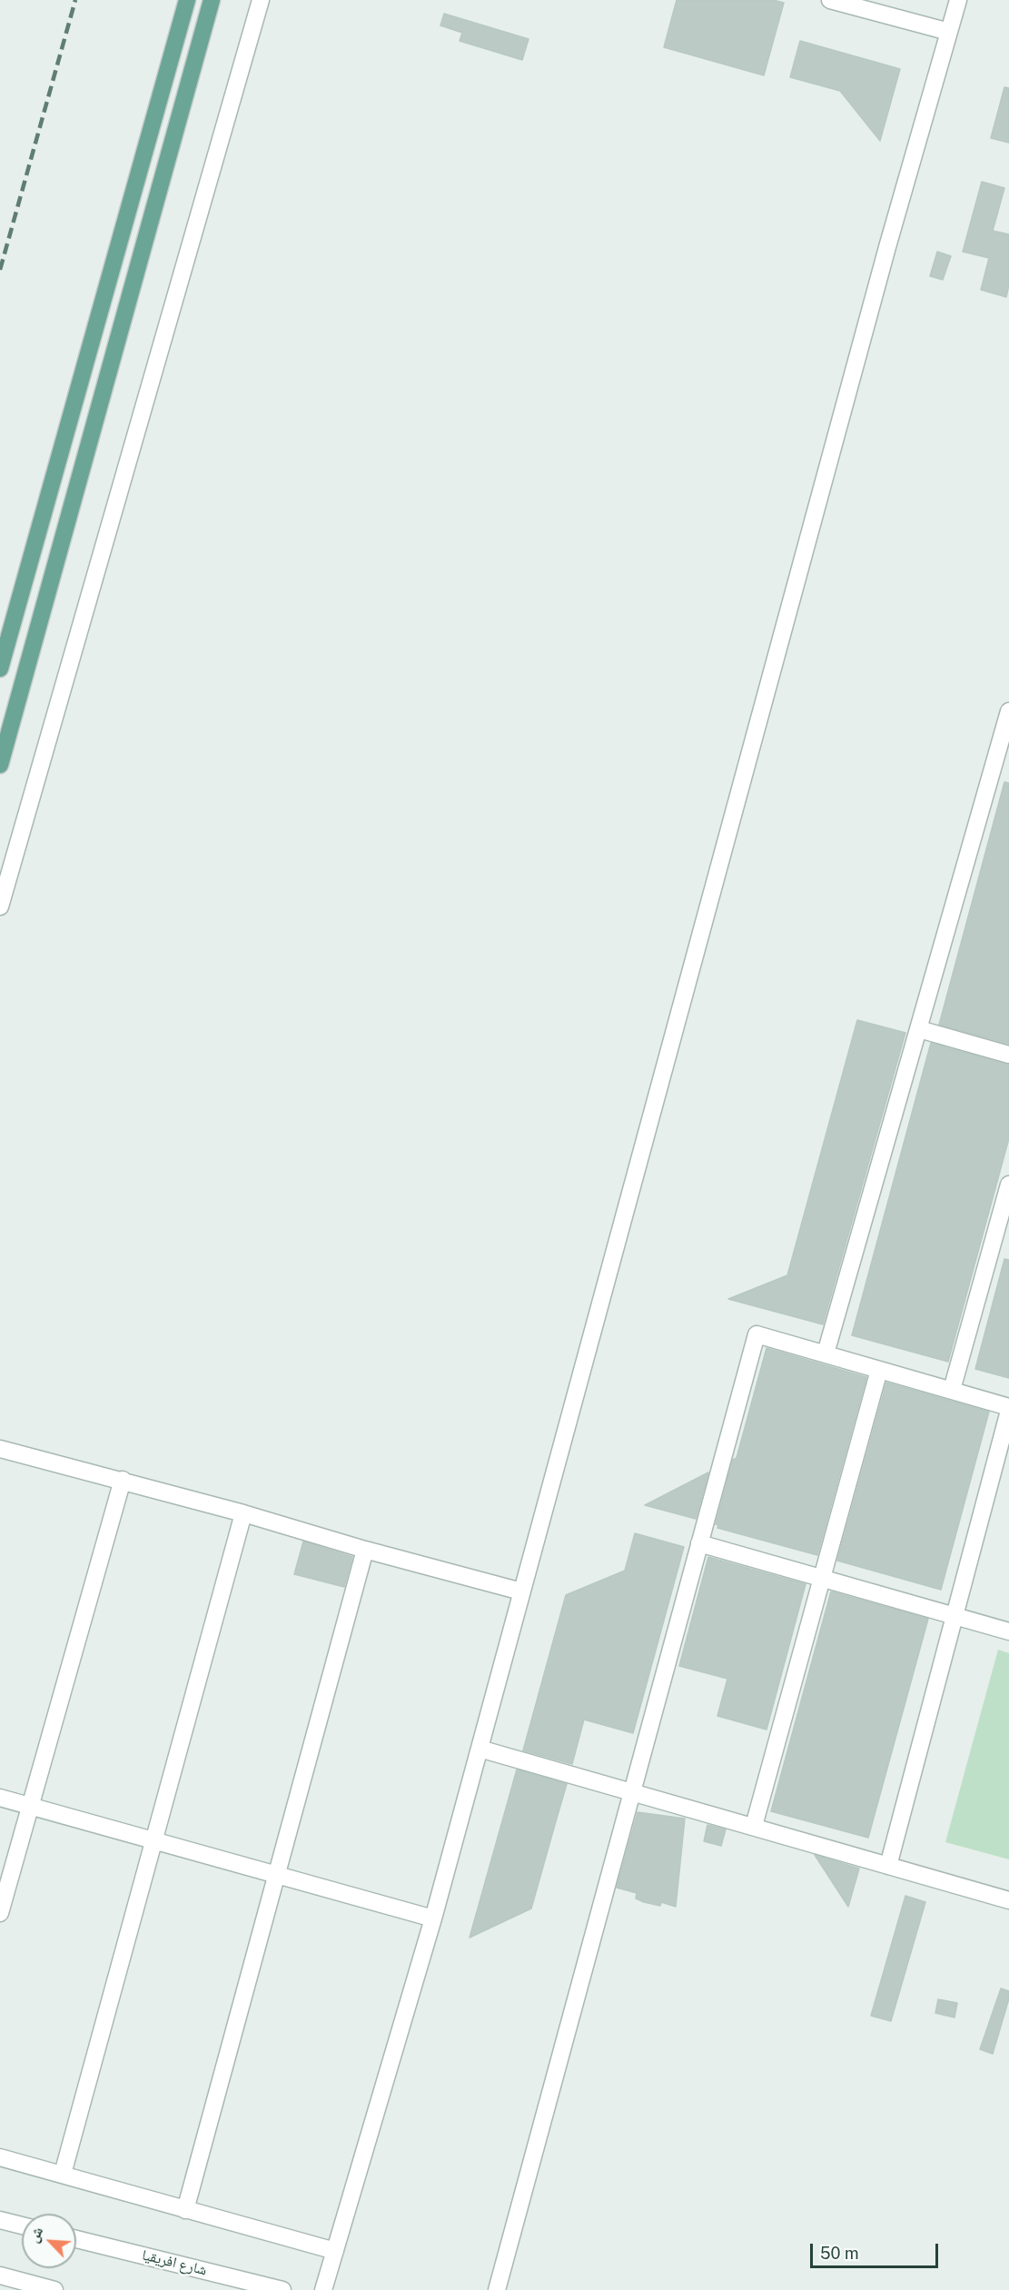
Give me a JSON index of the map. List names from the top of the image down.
{
  "streets": {
    "street": ["شارع افريقيا"]
  },
  "scale_bar": "50 m",
  "north": "top left"
}
